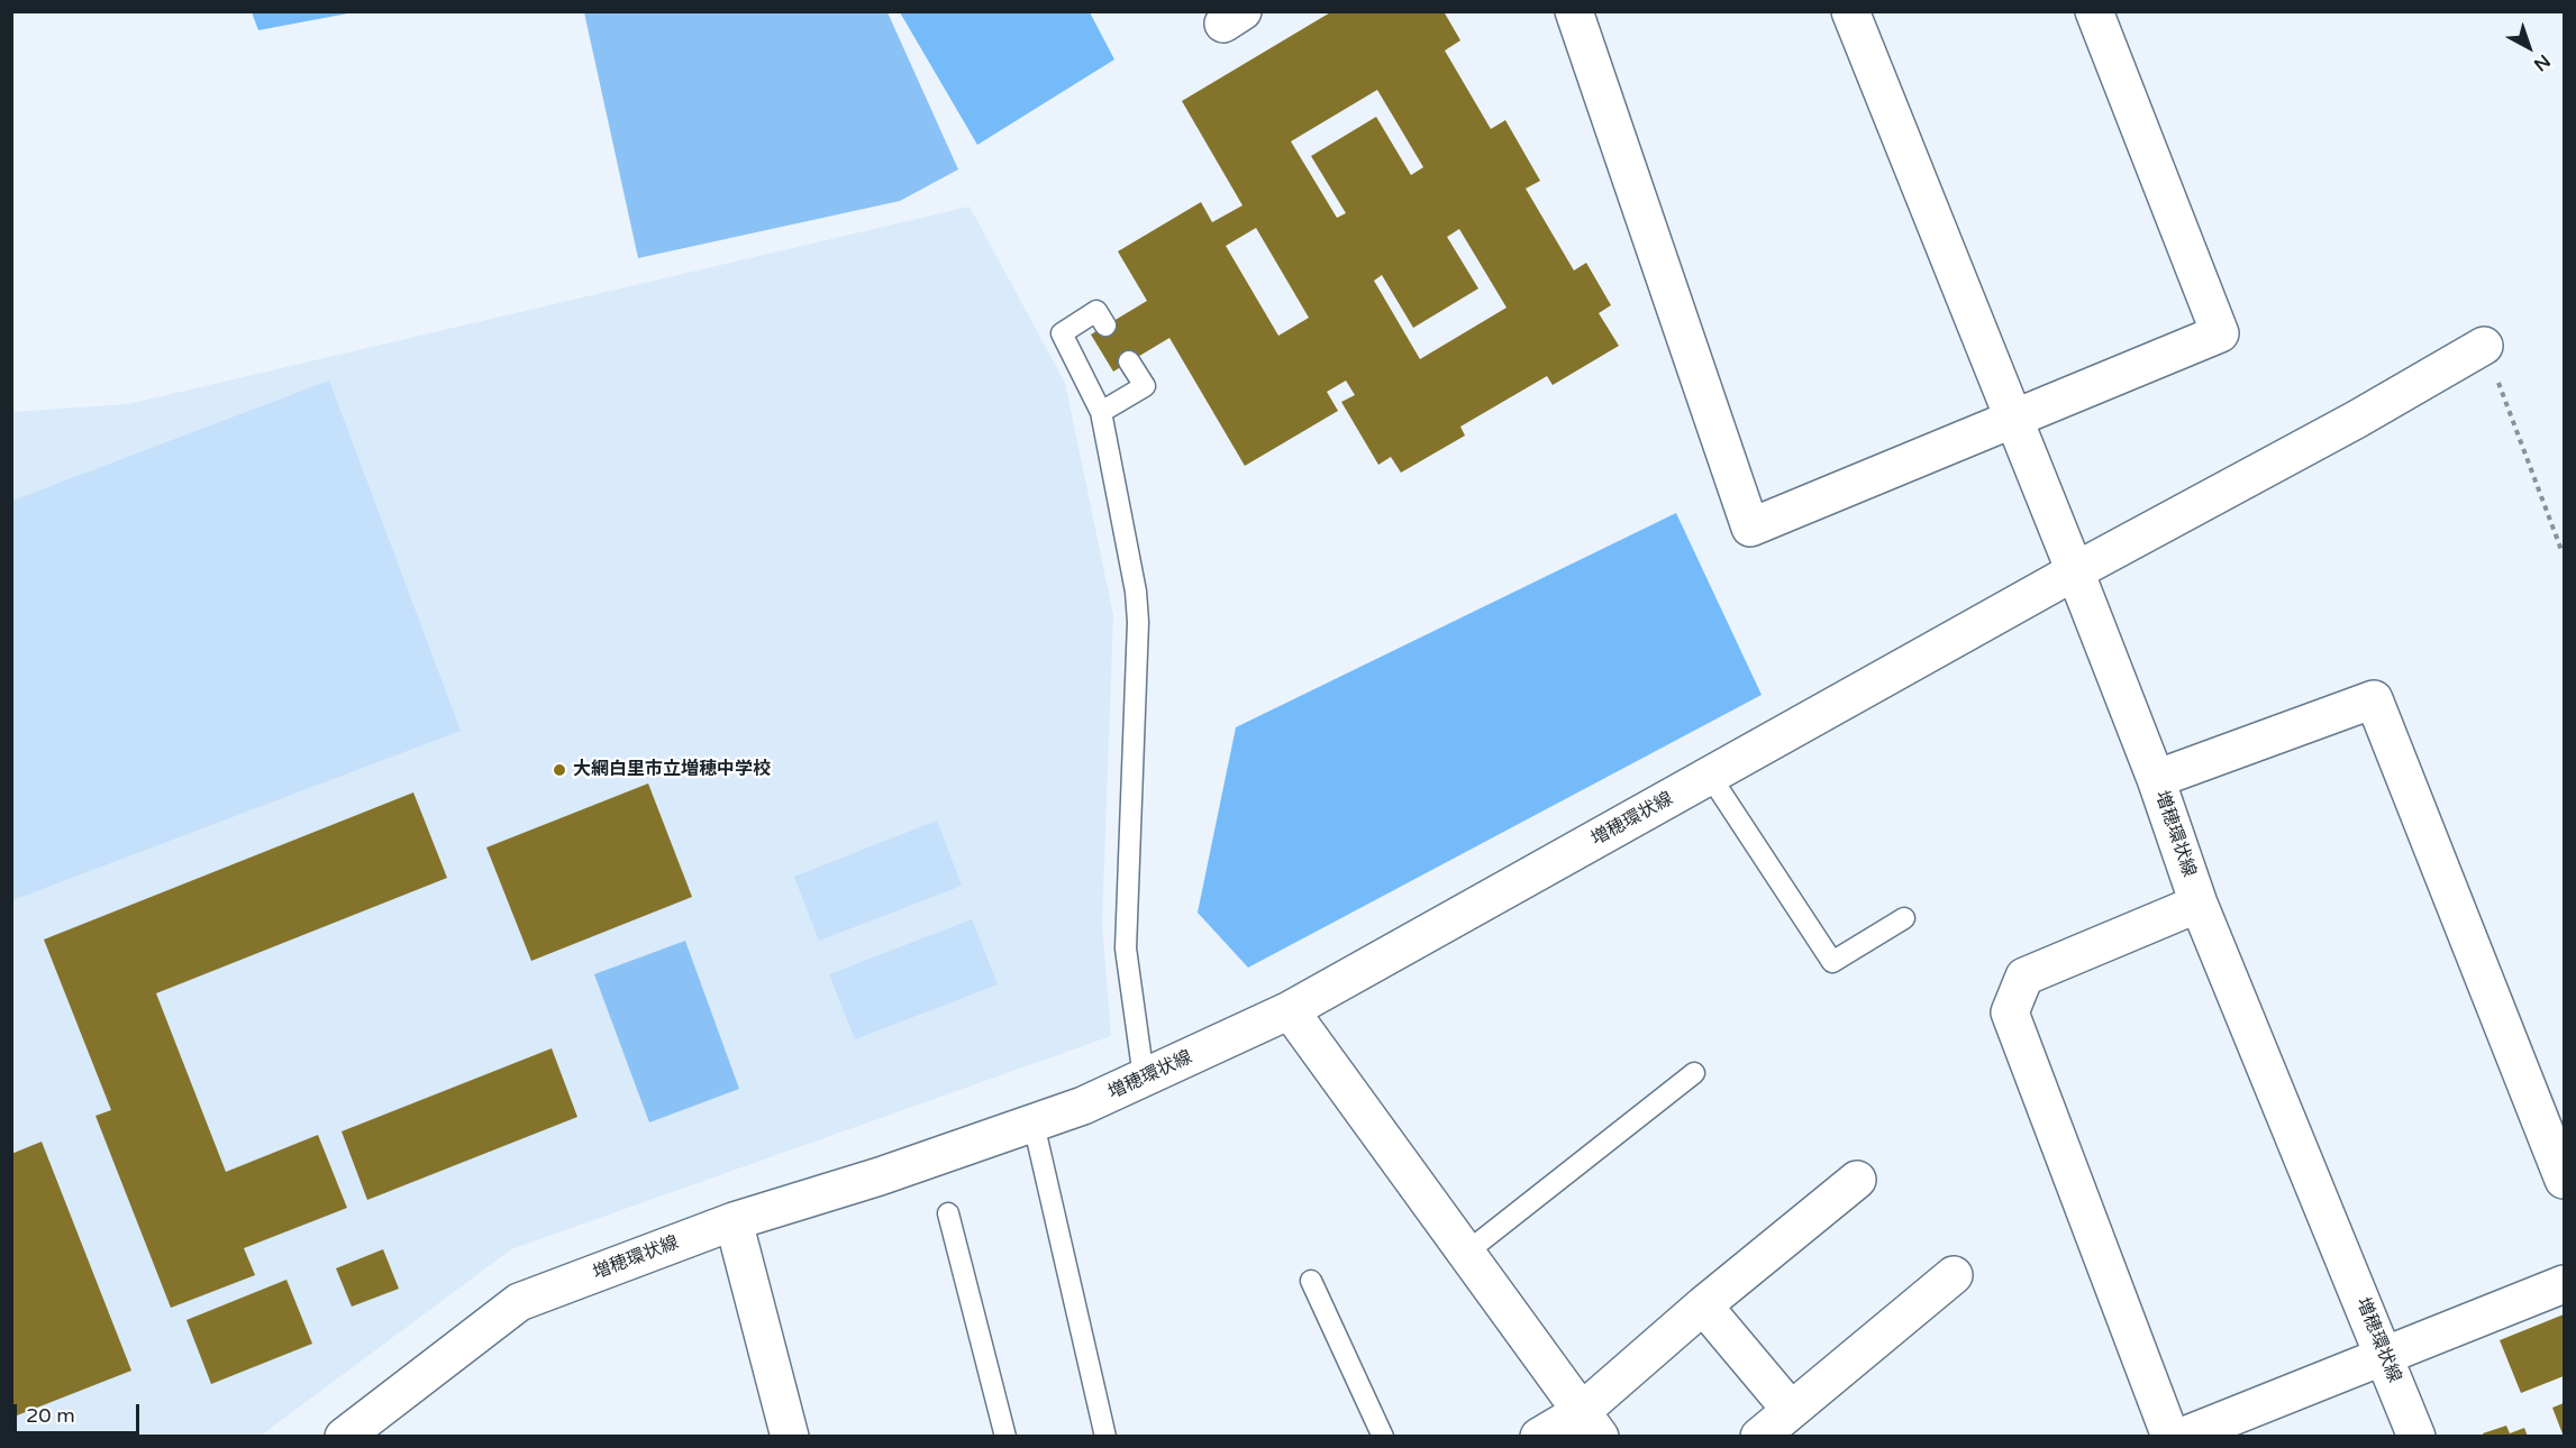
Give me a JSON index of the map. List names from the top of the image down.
{
  "streets": {
    "street": ["増穂環状線"]
  },
  "places": ["大網白里市立増穂中学校"],
  "scale_bar": "20 m",
  "north": "bottom right"
}
